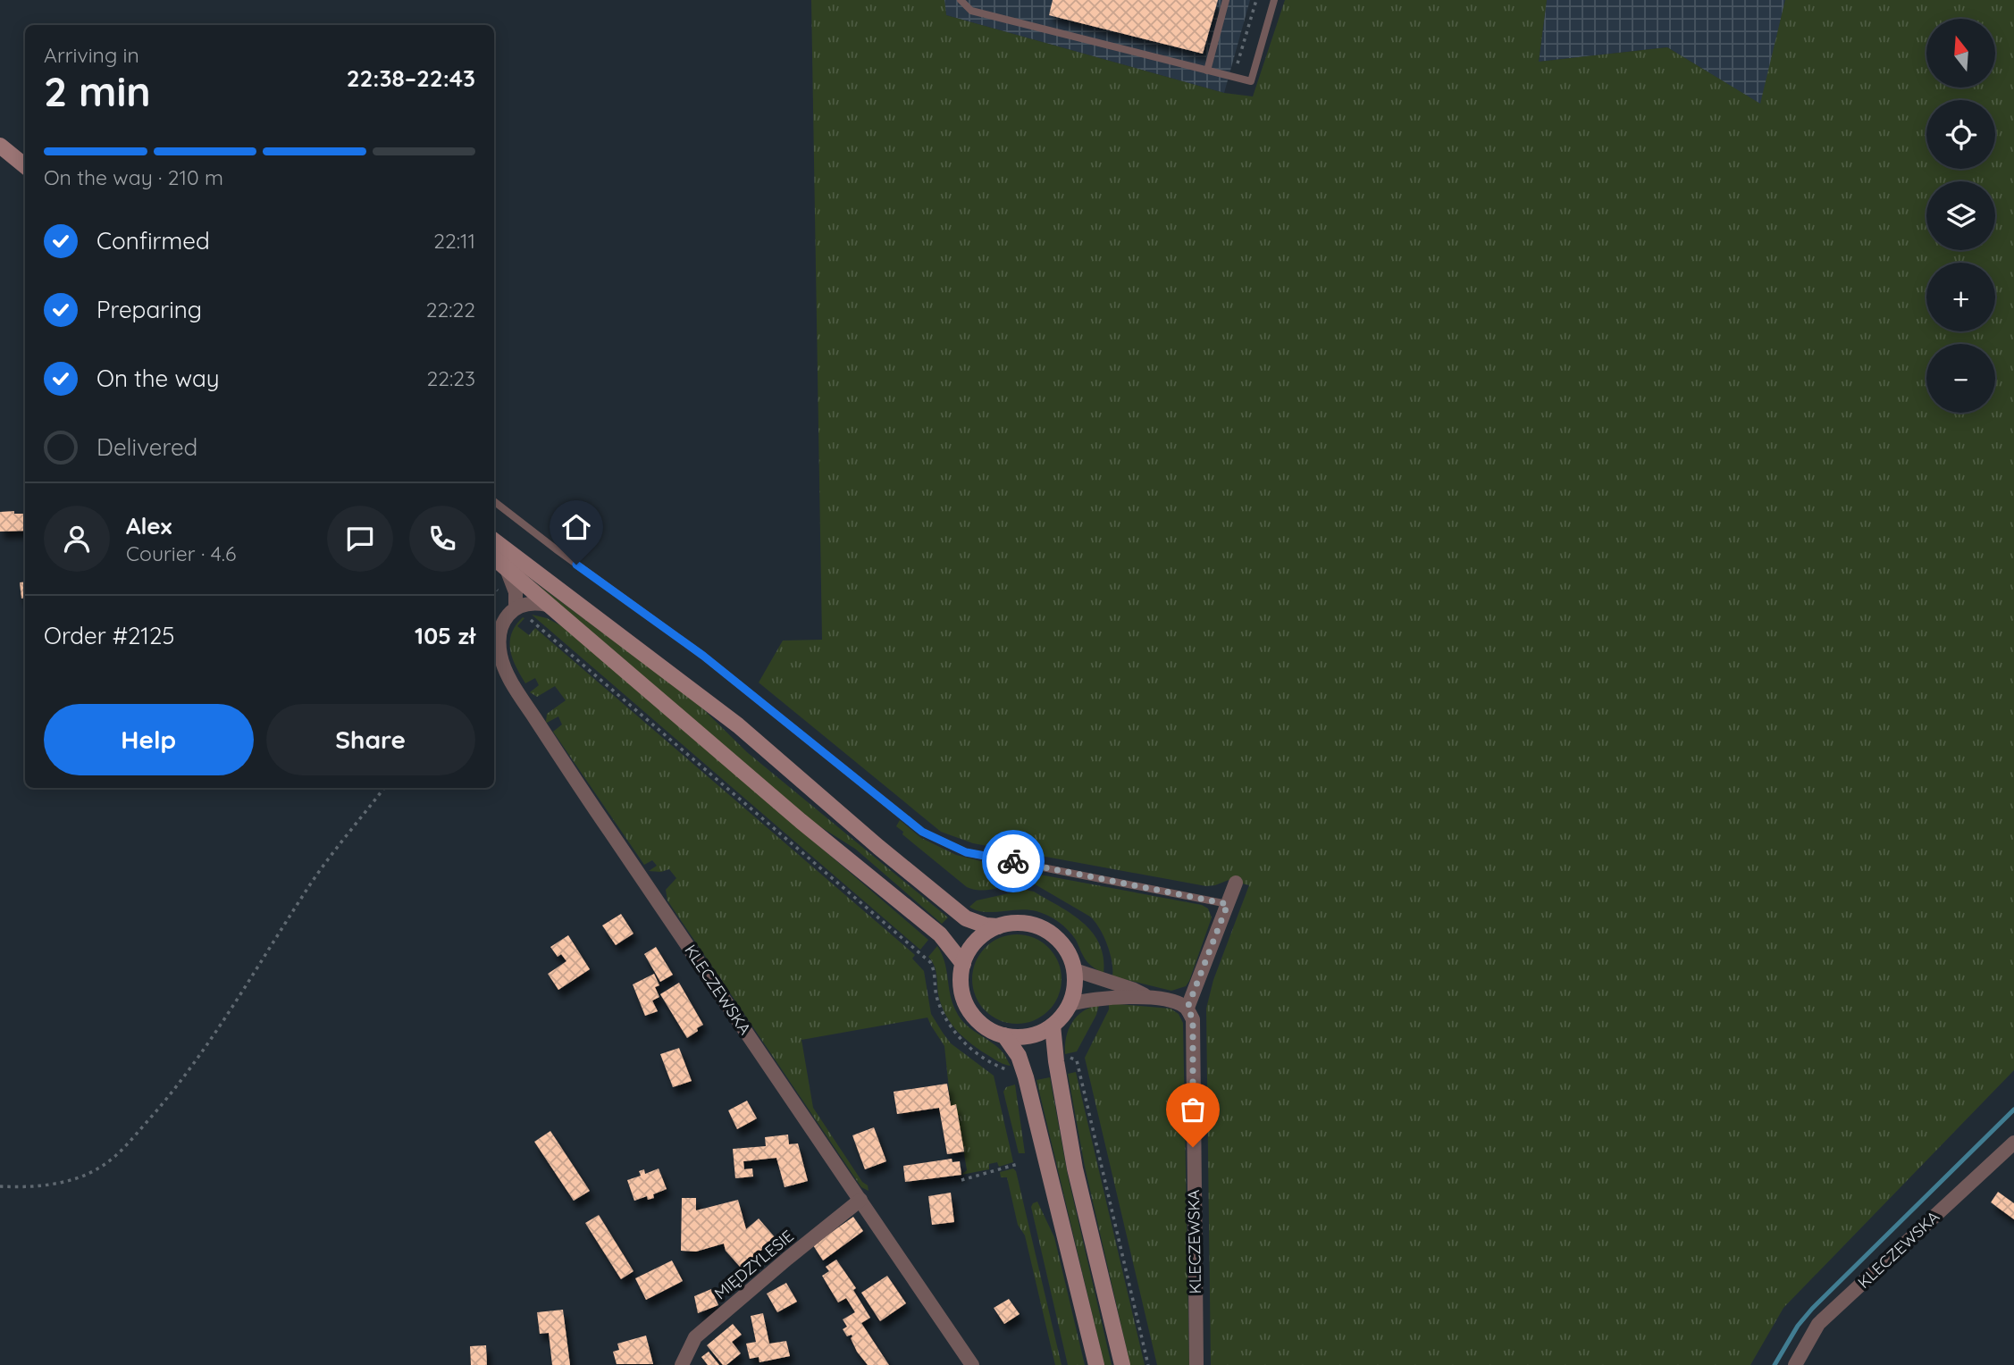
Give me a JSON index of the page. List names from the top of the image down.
{
  "streets": {
    "street": ["KLECZEWSKA", "MIĘDZYLESIE"]
  },
  "crossings": [
    ["KLECZEWSKA", "MIĘDZYLESIE"]
  ],
  "north": "top",
  "page": {
    "map_buttons": ["+", "−"],
    "heading": ["2 min", "Arriving in", "22:38–22:43"],
    "panel": [
      "Alex",
      "Courier · 4.6",
      "Order #2125",
      "105 zł"
    ],
    "bar": "On the way · 210 m",
    "list": [
      ["Confirmed", "22:11"],
      ["Preparing", "22:22"],
      ["On the way", "22:23"],
      "Delivered"
    ],
    "buttons": ["Help", "Share"]
  }
}
